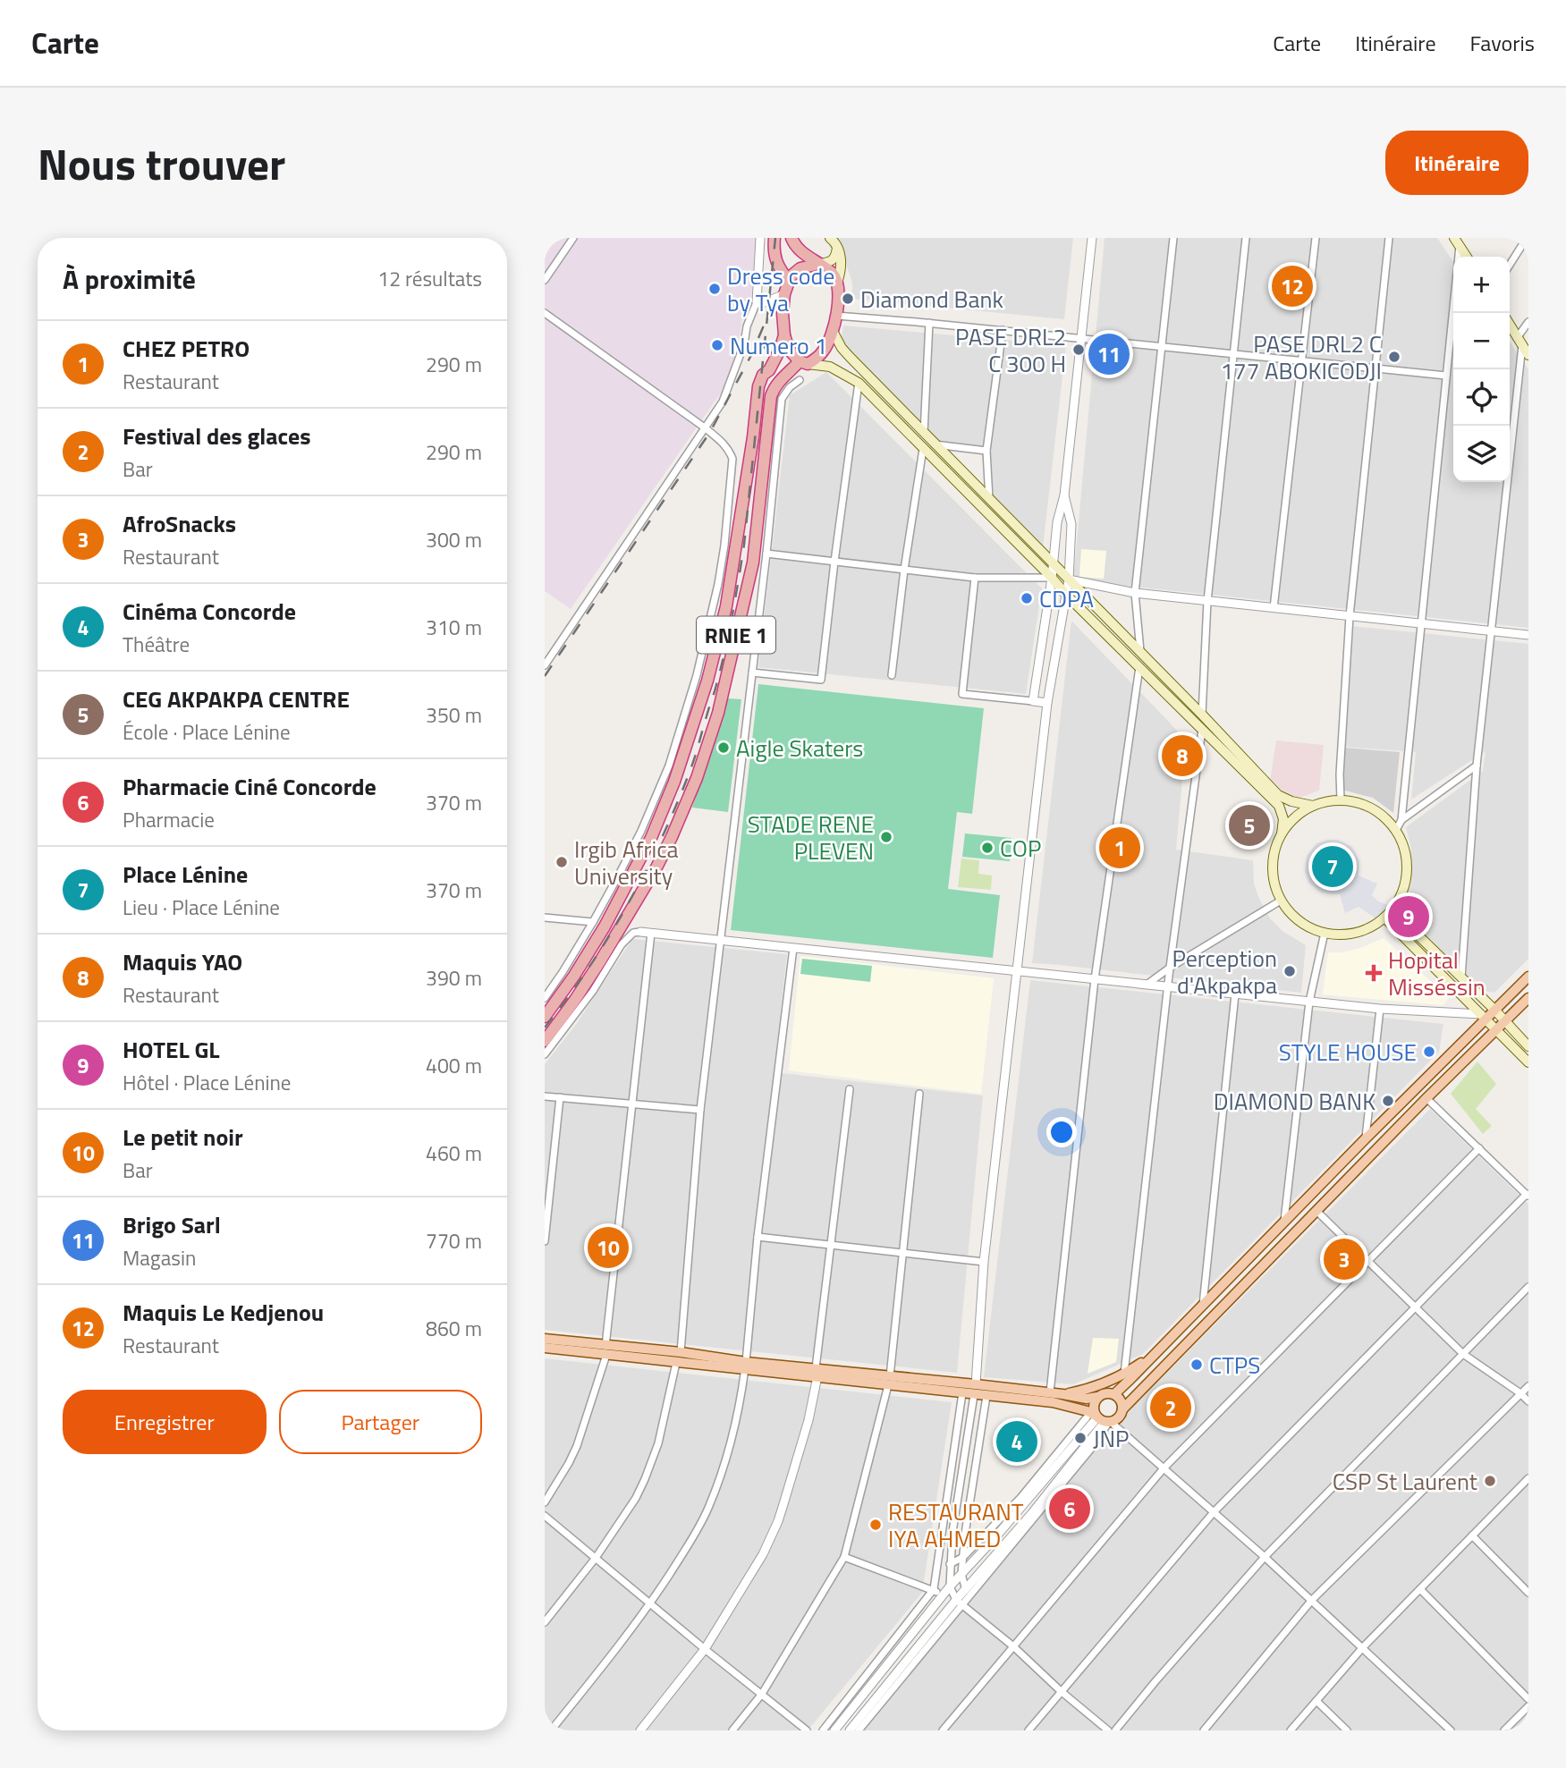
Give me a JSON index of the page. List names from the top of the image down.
{
  "streets": {
    "highway": ["RNIE 1"]
  },
  "places": {
    "other": [
      "Dress code by Tya",
      "Diamond Bank",
      "Numero 1",
      "PASE DRL2 C 300 H",
      "PASE DRL2 C 177 ABOKICODJI",
      "CDPA",
      "Aigle Skaters",
      "STADE RENE PLEVEN",
      "COP",
      "Irgib Africa University",
      "Perception d'Akpakpa",
      "STYLE HOUSE",
      "DIAMOND BANK",
      "CTPS",
      "JNP",
      "CSP St Laurent",
      "RESTAURANT IYA AHMED"
    ],
    "health": ["Hopital Misséssin"]
  },
  "page": {
    "header": "Carte",
    "nav": ["Carte", "Itinéraire", "Favoris"],
    "title": "Nous trouver",
    "buttons": [
      "Itinéraire",
      ["Enregistrer", "Partager"]
    ],
    "heading": ["À proximité", "12 résultats"],
    "map_buttons": ["+", "−"],
    "pins": [
      "12",
      "11",
      "8",
      "5",
      "1",
      "7",
      "9",
      "10",
      "3",
      "2",
      "4",
      "6"
    ],
    "list": [
      {
        "mark": "1",
        "name": "CHEZ PETRO",
        "note": "Restaurant",
        "value": "290 m"
      },
      {
        "mark": "2",
        "name": "Festival des glaces",
        "note": "Bar",
        "value": "290 m"
      },
      {
        "mark": "3",
        "name": "AfroSnacks",
        "note": "Restaurant",
        "value": "300 m"
      },
      {
        "mark": "4",
        "name": "Cinéma Concorde",
        "note": "Théâtre",
        "value": "310 m"
      },
      {
        "mark": "5",
        "name": "CEG AKPAKPA CENTRE",
        "note": "École · Place Lénine",
        "value": "350 m"
      },
      {
        "mark": "6",
        "name": "Pharmacie Ciné Concorde",
        "note": "Pharmacie",
        "value": "370 m"
      },
      {
        "mark": "7",
        "name": "Place Lénine",
        "note": "Lieu · Place Lénine",
        "value": "370 m"
      },
      {
        "mark": "8",
        "name": "Maquis YAO",
        "note": "Restaurant",
        "value": "390 m"
      },
      {
        "mark": "9",
        "name": "HOTEL GL",
        "note": "Hôtel · Place Lénine",
        "value": "400 m"
      },
      {
        "mark": "10",
        "name": "Le petit noir",
        "note": "Bar",
        "value": "460 m"
      },
      {
        "mark": "11",
        "name": "Brigo Sarl",
        "note": "Magasin",
        "value": "770 m"
      },
      {
        "mark": "12",
        "name": "Maquis Le Kedjenou",
        "note": "Restaurant",
        "value": "860 m"
      }
    ]
  }
}
